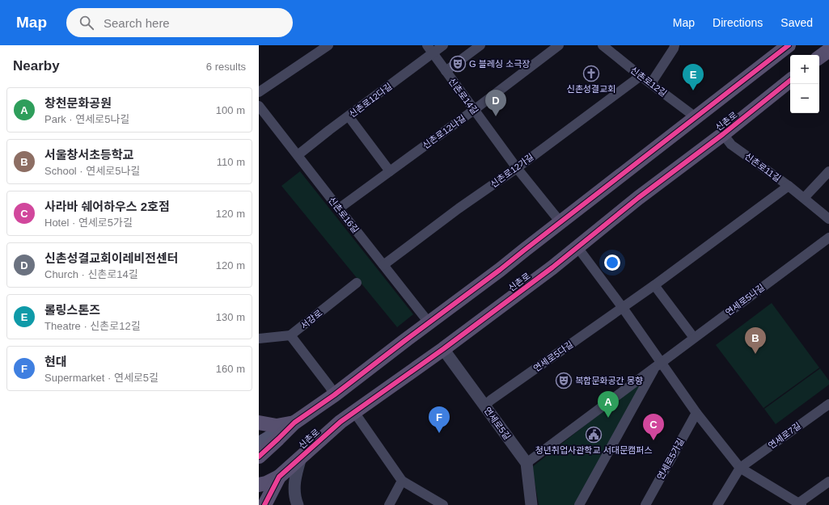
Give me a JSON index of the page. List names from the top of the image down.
{
  "streets": {
    "main road": ["신촌로"],
    "street": [
      "신촌로12길",
      "신촌로14길",
      "신촌로12다길",
      "신촌로12나길",
      "신촌로11길",
      "신촌로12가길",
      "신촌로16길",
      "연세로5나길",
      "서강로",
      "연세로5다길",
      "연세로5길",
      "연세로7길",
      "연세로5가길"
    ]
  },
  "crossings": [
    ["신촌로12길", "신촌로12가길"],
    ["신촌로14길", "신촌로12다길"],
    ["신촌로14길", "신촌로12나길"],
    ["신촌로14길", "신촌로12가길"],
    ["신촌로12다길", "신촌로16길"],
    ["신촌로", "신촌로11길"],
    ["신촌로", "연세로5길"],
    ["신촌로12나길", "신촌로16길"],
    ["신촌로11길", "연세로5다길"],
    ["신촌로12가길", "신촌로16길"],
    ["연세로5나길", "연세로5길"],
    ["연세로5다길", "연세로5길"]
  ],
  "places": {
    "theatre": ["G 블레싱 소극장", "복합문화공간 몽향"],
    "church": ["신촌성결교회"],
    "public building": ["청년취업사관학교 서대문캠퍼스"]
  },
  "page": {
    "header": "Map",
    "search": "Search here",
    "nav": ["Map", "Directions", "Saved"],
    "heading": ["Nearby", "6 results"],
    "map_buttons": ["+", "−"],
    "pins": [
      "E",
      "D",
      "B",
      "A",
      "F",
      "C"
    ],
    "list": [
      {
        "mark": "A",
        "name": "창천문화공원",
        "note": "Park · 연세로5나길",
        "value": "100 m"
      },
      {
        "mark": "B",
        "name": "서울창서초등학교",
        "note": "School · 연세로5나길",
        "value": "110 m"
      },
      {
        "mark": "C",
        "name": "사라바 쉐어하우스 2호점",
        "note": "Hotel · 연세로5가길",
        "value": "120 m"
      },
      {
        "mark": "D",
        "name": "신촌성결교회이레비전센터",
        "note": "Church · 신촌로14길",
        "value": "120 m"
      },
      {
        "mark": "E",
        "name": "롤링스톤즈",
        "note": "Theatre · 신촌로12길",
        "value": "130 m"
      },
      {
        "mark": "F",
        "name": "현대",
        "note": "Supermarket · 연세로5길",
        "value": "160 m"
      }
    ]
  }
}
